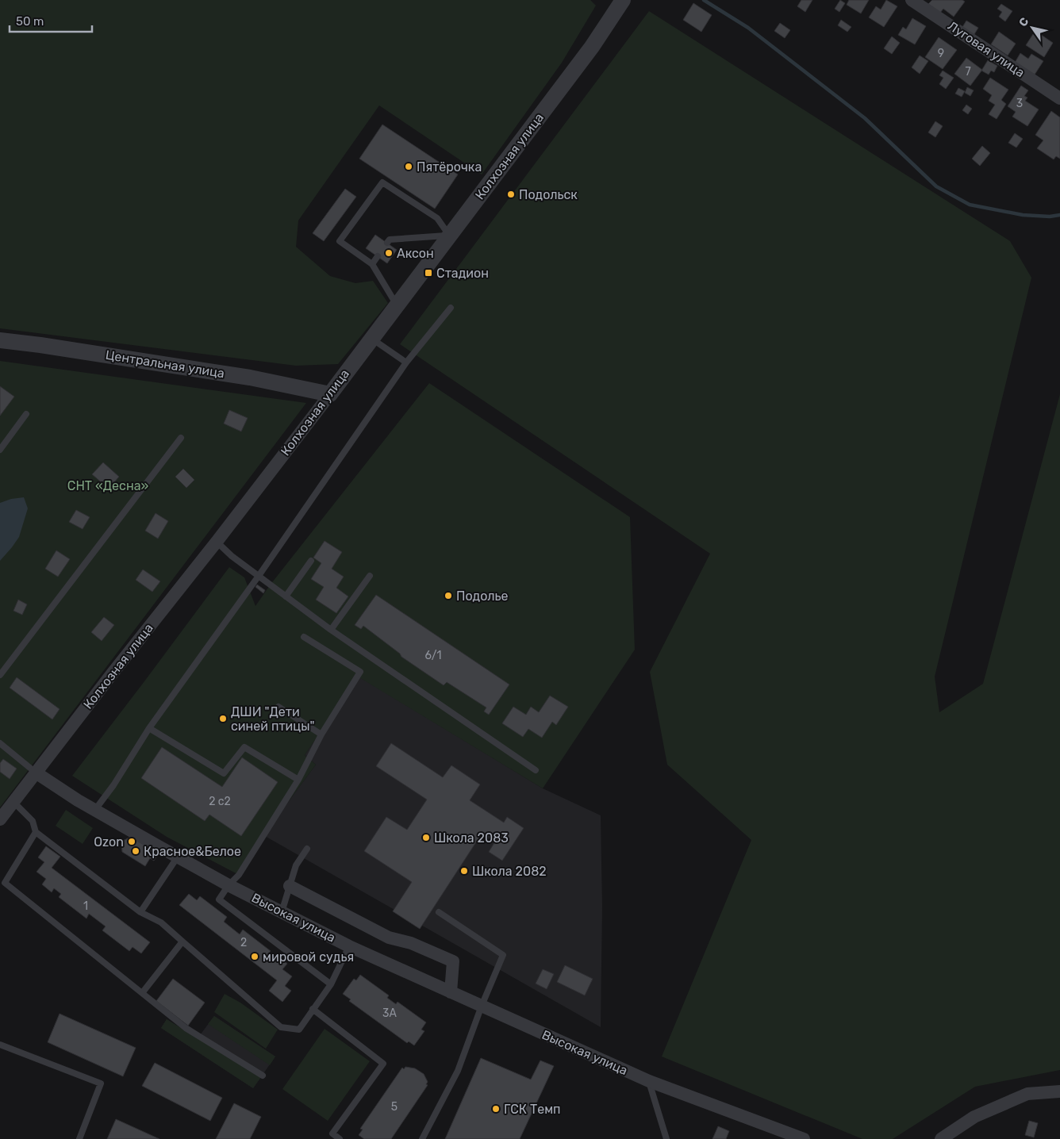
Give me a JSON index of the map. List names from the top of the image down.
{
  "streets": {
    "street": [
      "Луговая улица",
      "Колхозная улица",
      "Центральная улица",
      "Высокая улица"
    ]
  },
  "crossings": [
    ["Колхозная улица", "Центральная улица"],
    ["Колхозная улица", "Высокая улица"]
  ],
  "parks": ["СНТ «Десна»"],
  "places": {
    "other": [
      "Пятёрочка",
      "Подольск",
      "Аксон",
      "Подолье",
      "ДШИ \"Дети синей птицы\"",
      "Школа 2083",
      "Ozon",
      "Красное&Белое",
      "Школа 2082",
      "мировой судья",
      "ГСК Темп"
    ],
    "transit": ["Стадион"]
  },
  "house_numbers": [
    "9",
    "7",
    "3",
    "6/1",
    "2 с2",
    "1",
    "2",
    "3А",
    "5"
  ],
  "scale_bar": "50 m",
  "north": "top left"
}
